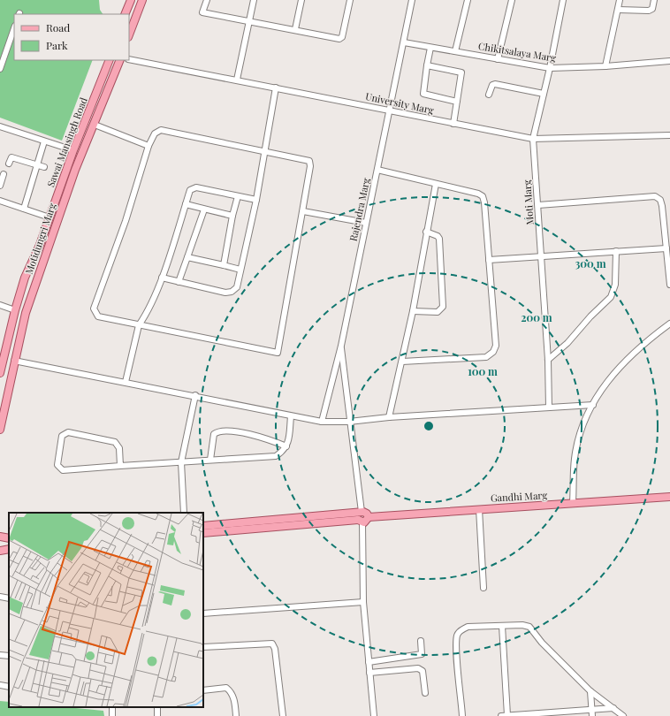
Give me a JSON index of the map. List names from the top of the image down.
{
  "streets": {
    "main road": ["Sawai Mansingh Road", "Motidungri Marg", "Gandhi Marg"],
    "street": [
      "Chikitsalaya Marg",
      "University Marg",
      "Moti Marg",
      "Rajendra Marg"
    ]
  },
  "crossings": [
    ["Chikitsalaya Marg", "Moti Marg"],
    ["Chikitsalaya Marg", "Rajendra Marg"],
    ["University Marg", "Moti Marg"],
    ["University Marg", "Rajendra Marg"]
  ],
  "legend": ["Road", "Park"],
  "rings": ["300 m", "200 m", "100 m"]
}
